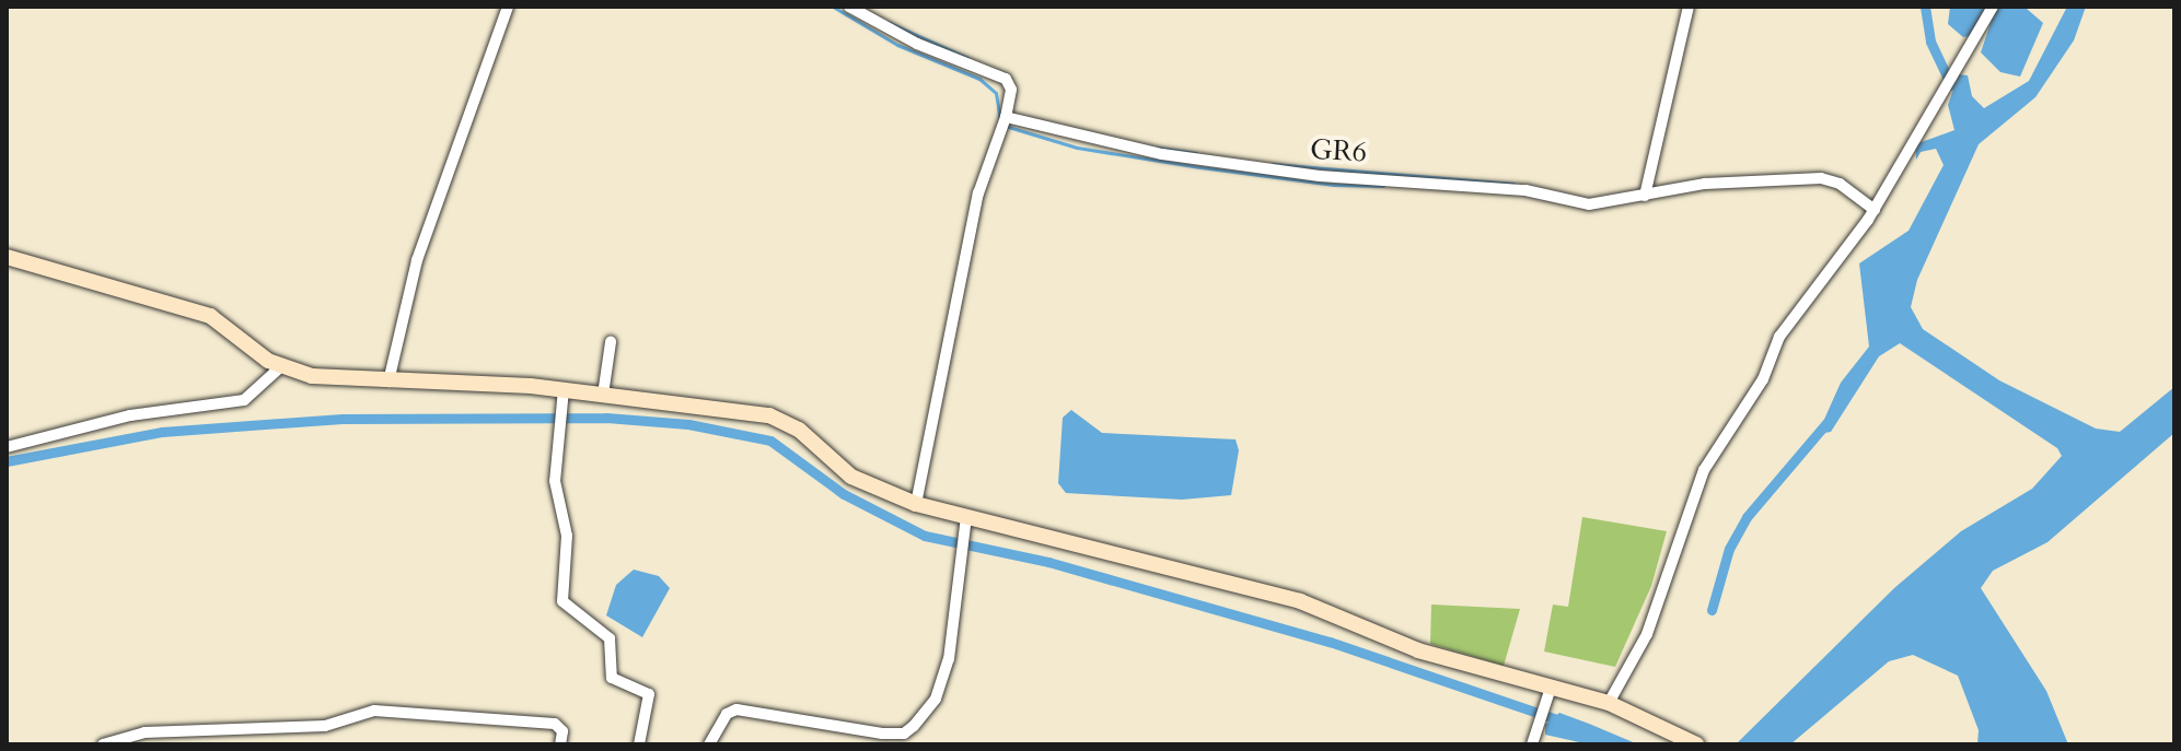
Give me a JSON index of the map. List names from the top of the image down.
{
  "streets": {
    "street": ["GR6"]
  }
}
